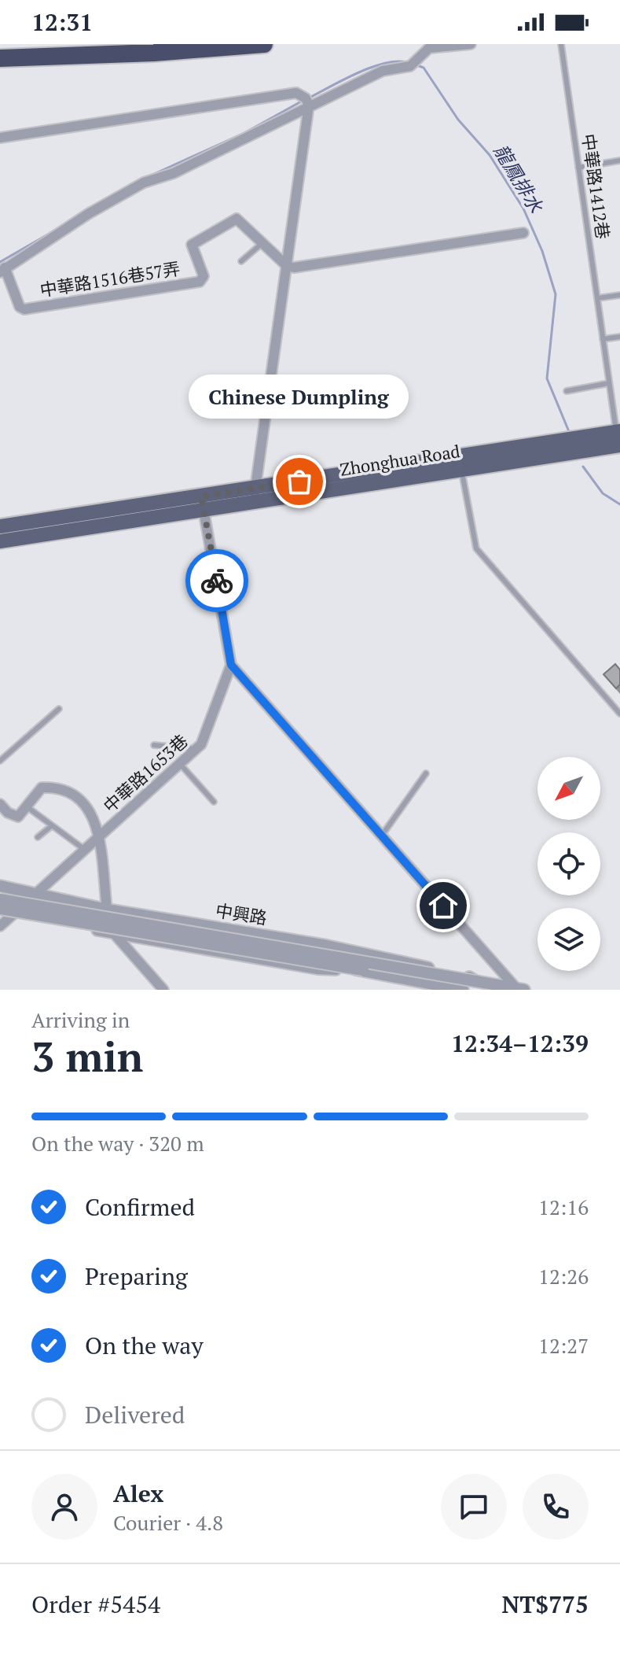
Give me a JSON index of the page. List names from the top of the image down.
{
  "streets": {
    "main road": ["Zhonghua Road"],
    "street": ["中華路1516巷57弄", "中華路1653巷", "中興路"],
    "lane": ["中華路1412巷"]
  },
  "crossings": [
    ["中華路1412巷", "Zhonghua Road"],
    ["中華路1653巷", "中興路"]
  ],
  "water": ["龍鳳排水"],
  "places": ["Chinese Dumpling"],
  "north": "bottom left",
  "page": {
    "status": "12:31",
    "bubble": "Chinese Dumpling",
    "heading": ["3 min", "Arriving in", "12:34–12:39"],
    "panel": [
      "Alex",
      "Courier · 4.8",
      "Order #5454",
      "NT$775"
    ],
    "bar": "On the way · 320 m",
    "list": [
      ["Confirmed", "12:16"],
      ["Preparing", "12:26"],
      ["On the way", "12:27"],
      "Delivered"
    ]
  }
}
